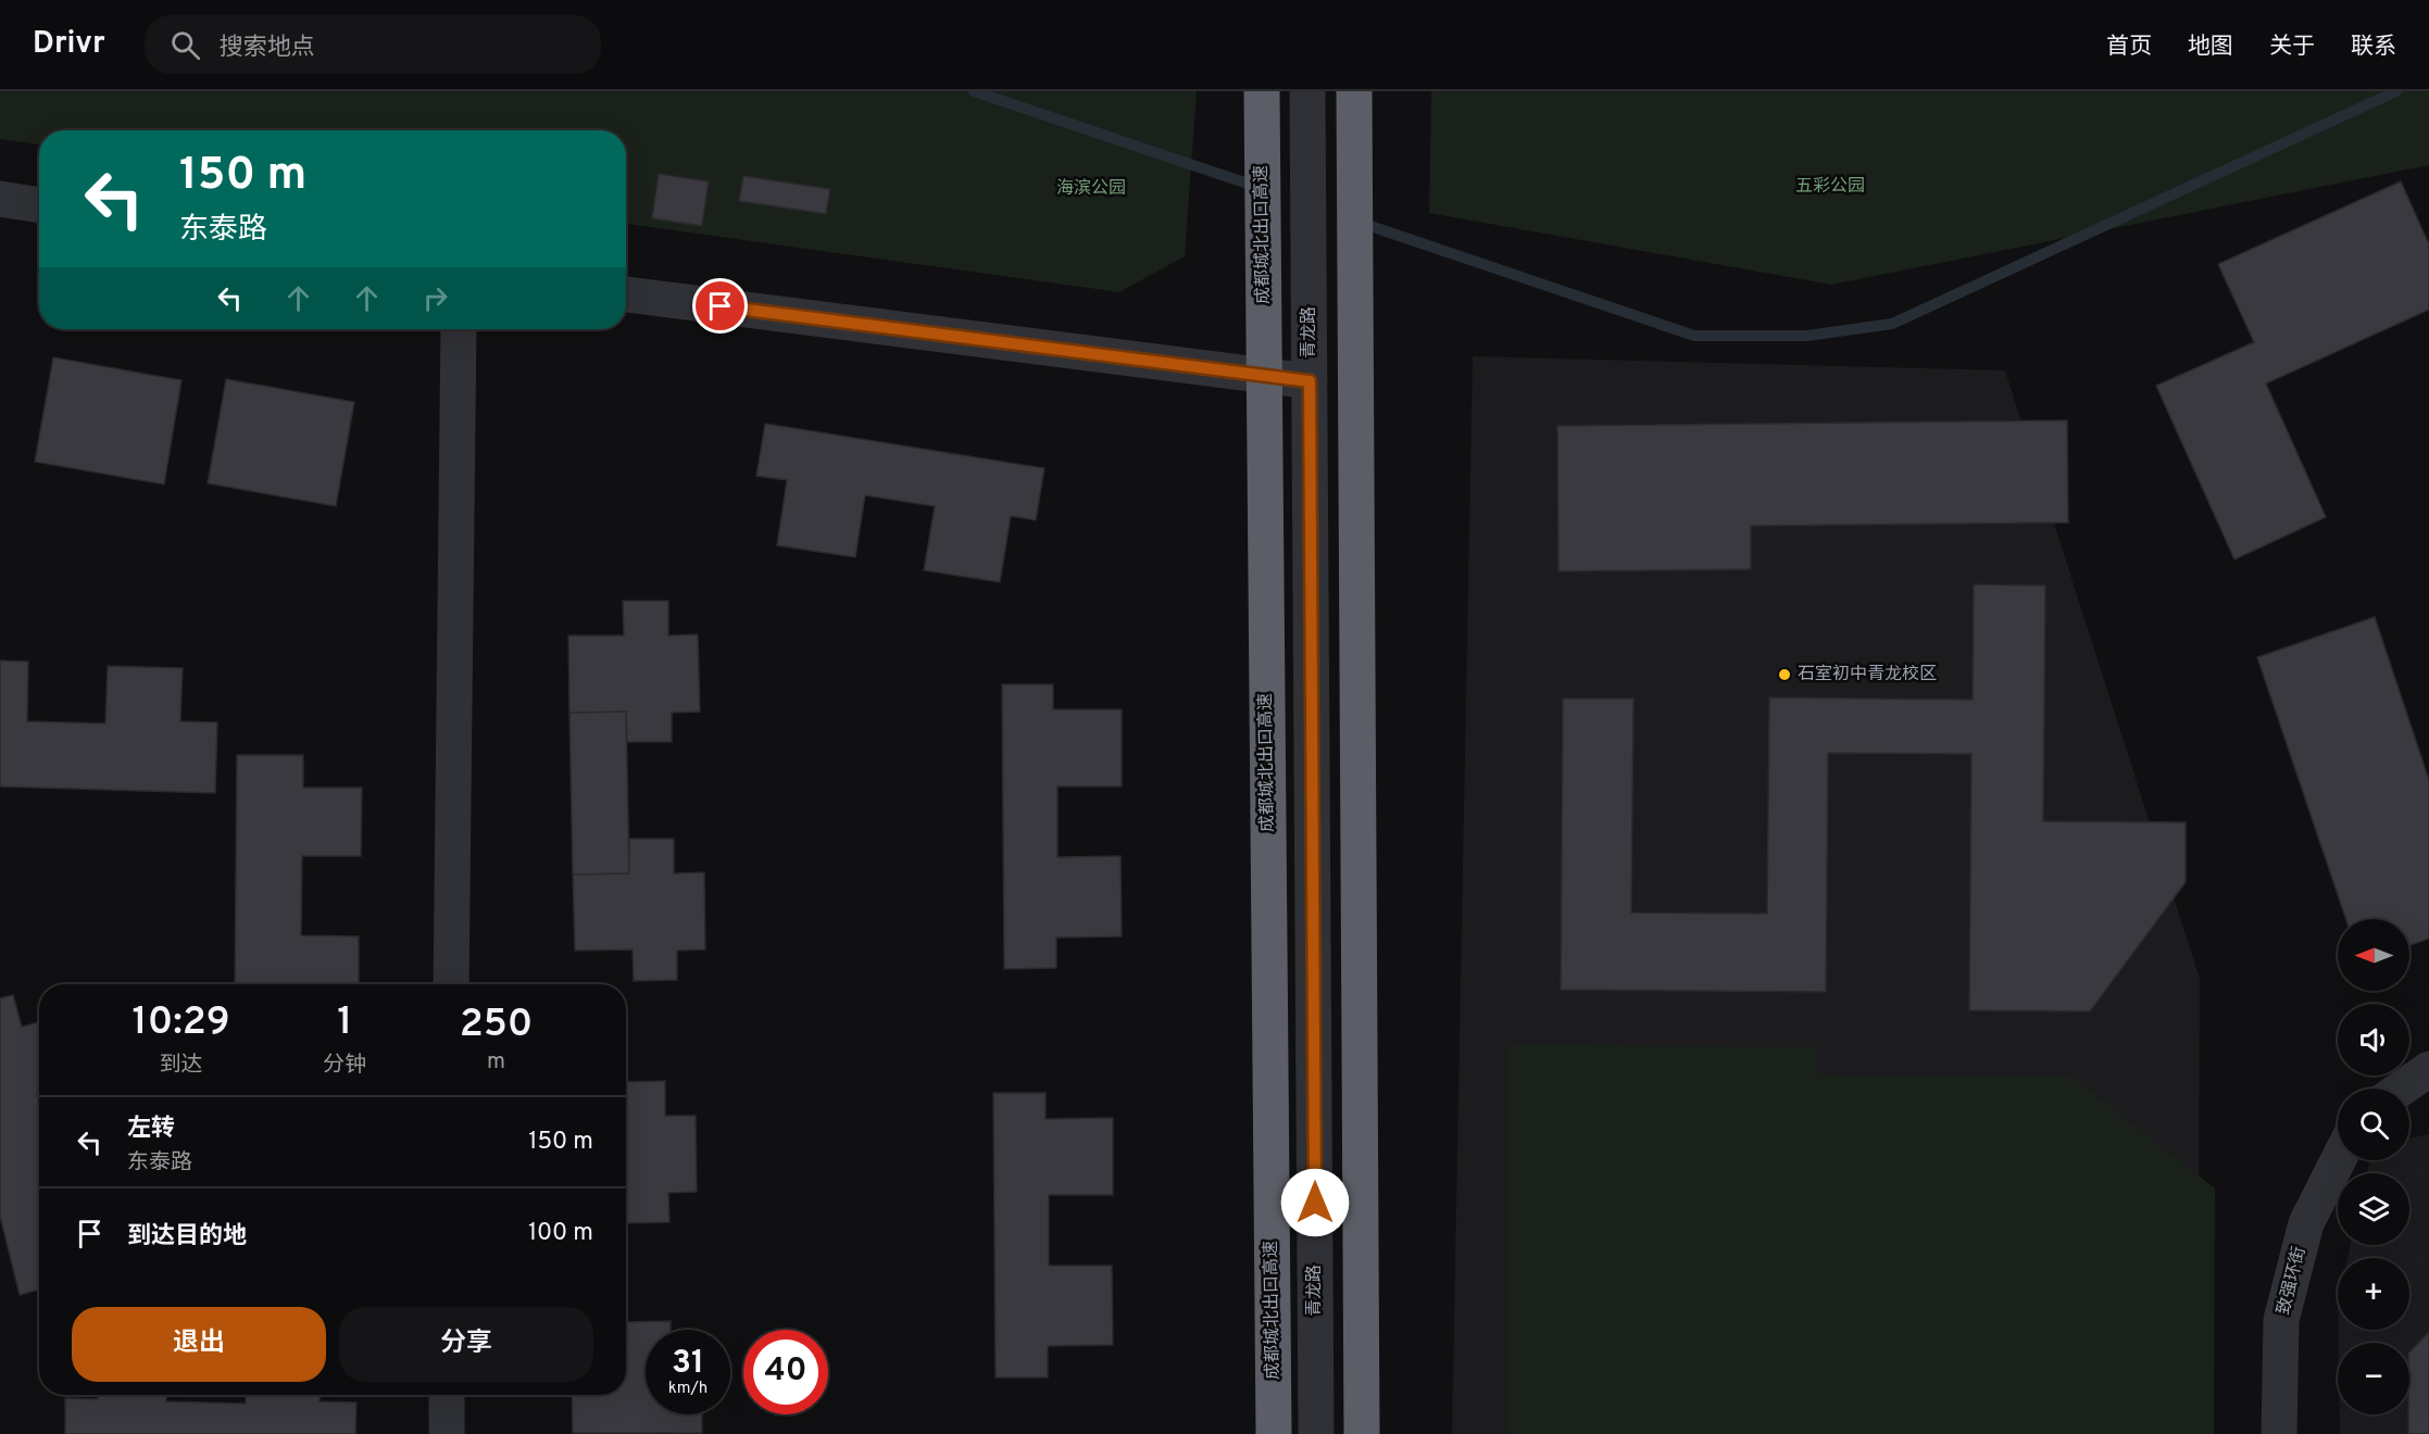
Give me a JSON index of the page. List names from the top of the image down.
{
  "streets": {
    "highway": ["成都城北出口高速"],
    "street": ["青龙路", "致强环街"]
  },
  "parks": ["五彩公园", "海滨公园"],
  "places": ["石室初中青龙校区"],
  "north": "left",
  "page": {
    "header": "Drivr",
    "search": "搜索地点",
    "nav": [
      "首页",
      "地图",
      "关于",
      "联系"
    ],
    "turn": ["150 m", "东泰路"],
    "map_buttons": ["+", "−"],
    "eta": [
      "10:29",
      "到达",
      "1",
      "分钟",
      "250",
      "m"
    ],
    "list": [
      {
        "name": "左转",
        "note": "东泰路",
        "value": "150 m"
      },
      {
        "name": "到达目的地",
        "value": "100 m"
      }
    ],
    "buttons": ["退出", "分享"],
    "speed": "31 km/h",
    "limit": "40"
  }
}
